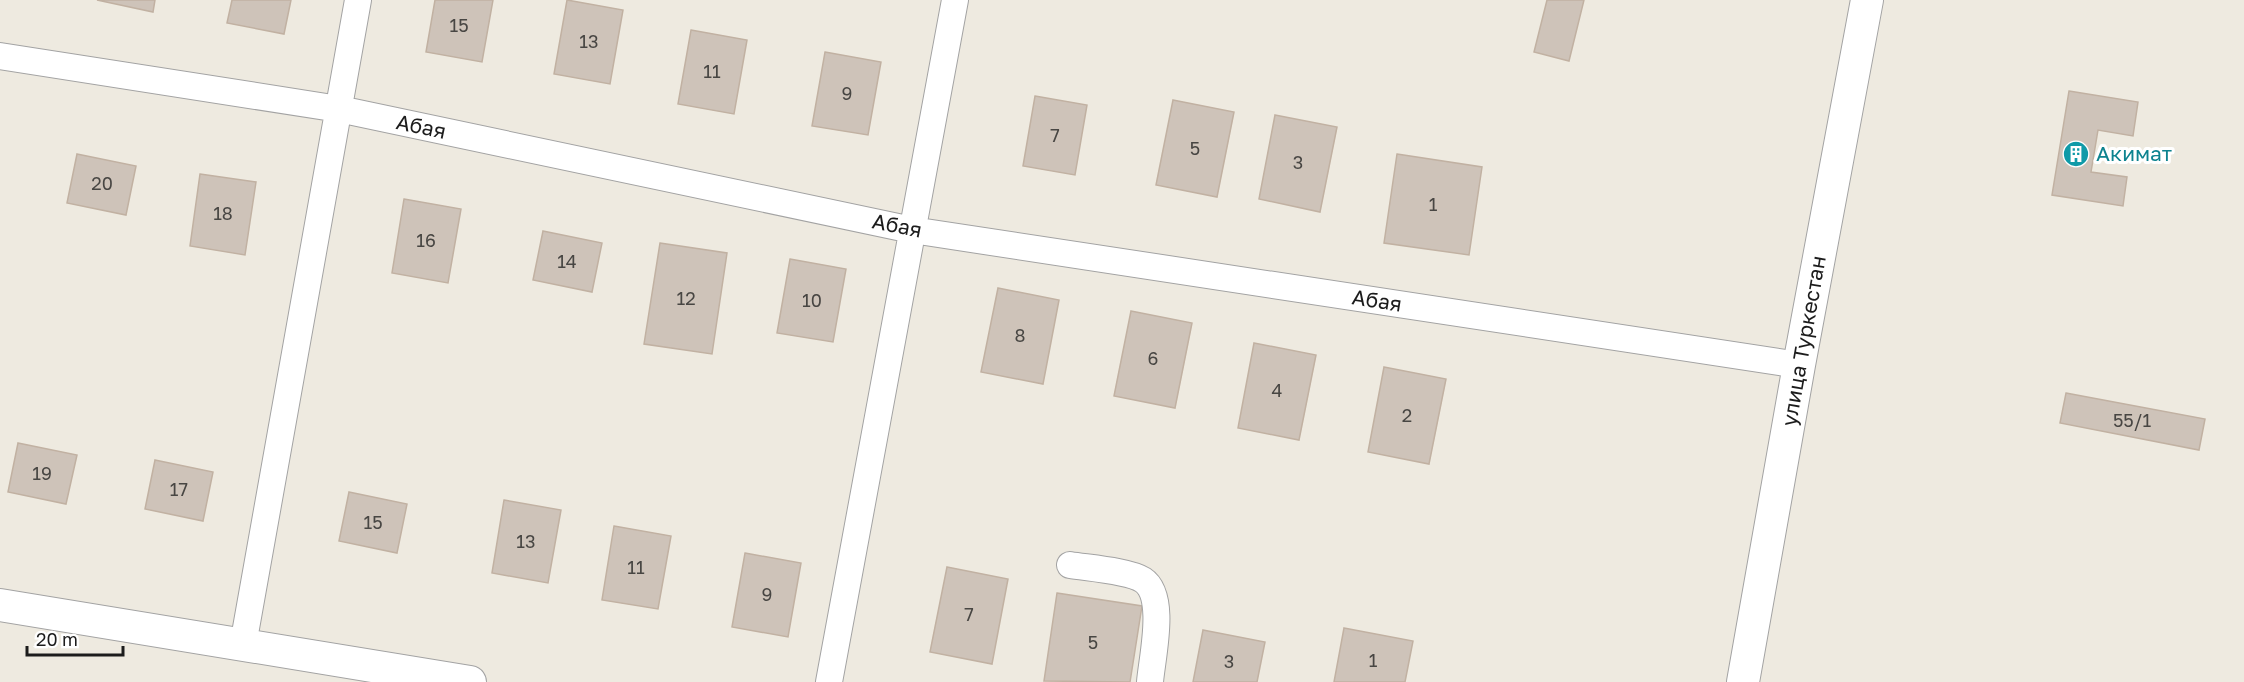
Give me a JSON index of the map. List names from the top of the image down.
{
  "streets": {
    "street": ["Абая", "улица Туркестан"]
  },
  "crossings": [
    ["Абая", "улица Туркестан"]
  ],
  "places": {
    "building": ["Акимат"]
  },
  "house_numbers": [
    "15",
    "13",
    "11",
    "9",
    "7",
    "5",
    "3",
    "20",
    "1",
    "18",
    "16",
    "14",
    "12",
    "10",
    "8",
    "6",
    "4",
    "2",
    "55/1",
    "19",
    "17",
    "15",
    "13",
    "11",
    "9",
    "7",
    "5",
    "1",
    "3"
  ],
  "scale_bar": "20 m"
}
